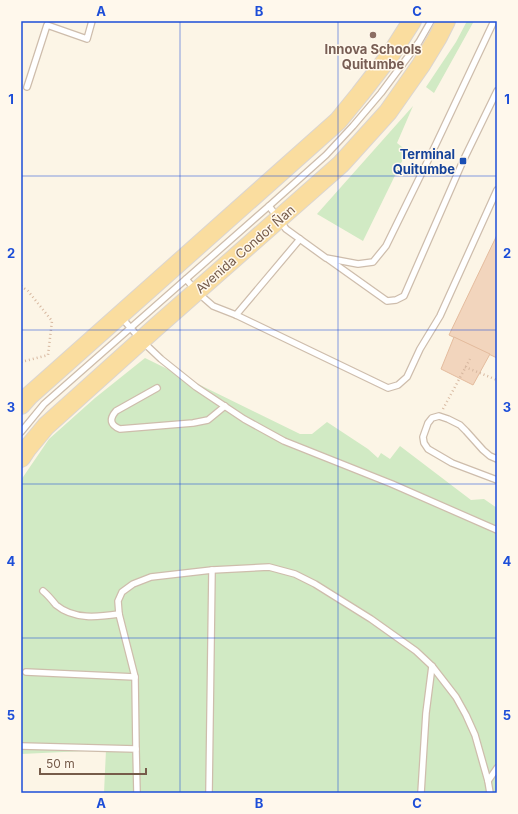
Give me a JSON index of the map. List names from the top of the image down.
{
  "streets": {
    "main road": ["Avenida Condor Ñan"]
  },
  "places": {
    "other": ["Innova Schools Quitumbe"],
    "transit": ["Terminal Quitumbe"]
  },
  "scale_bar": "50 m",
  "grid": {
    "columns": ["A", "B", "C"],
    "rows": [
      "1",
      "2",
      "3",
      "4",
      "5"
    ]
  }
}
